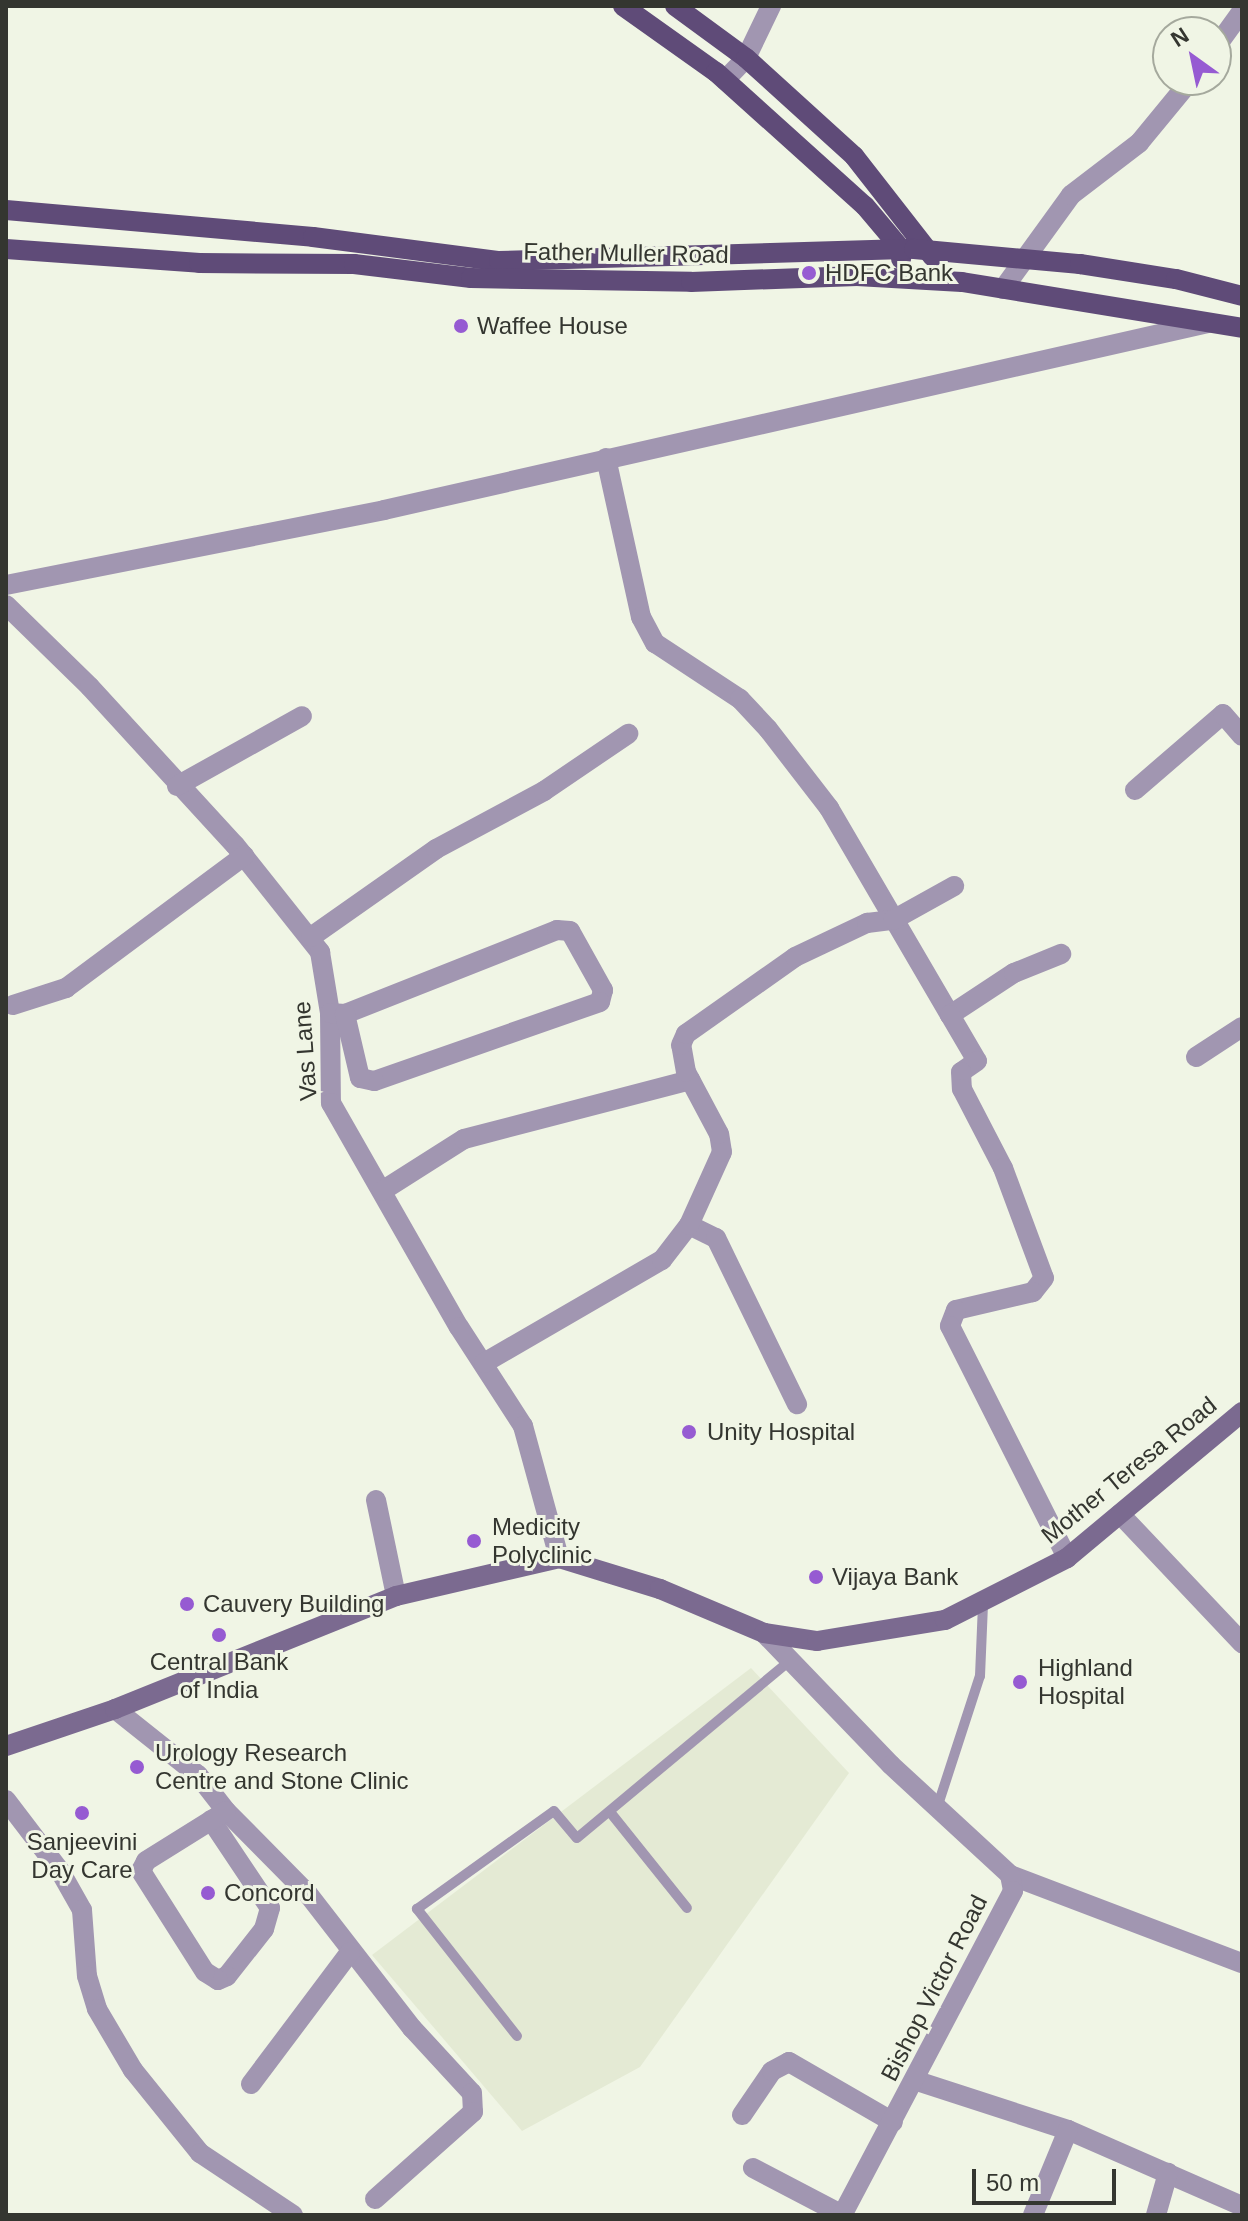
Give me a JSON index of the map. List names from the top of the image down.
{
  "streets": {
    "main road": ["Father Muller Road", "Mother Teresa Road"],
    "street": ["Vas Lane", "Bishop Victor Road"]
  },
  "crossings": [
    ["Vas Lane", "Mother Teresa Road"],
    ["Mother Teresa Road", "Bishop Victor Road"]
  ],
  "places": [
    "HDFC Bank",
    "Waffee House",
    "Unity Hospital",
    "Medicity Polyclinic",
    "Vijaya Bank",
    "Cauvery Building",
    "Central Bank of India",
    "Highland Hospital",
    "Urology Research Centre and Stone Clinic",
    "Sanjeevini Day Care",
    "Concord"
  ],
  "scale_bar": "50 m",
  "north": "top left"
}
